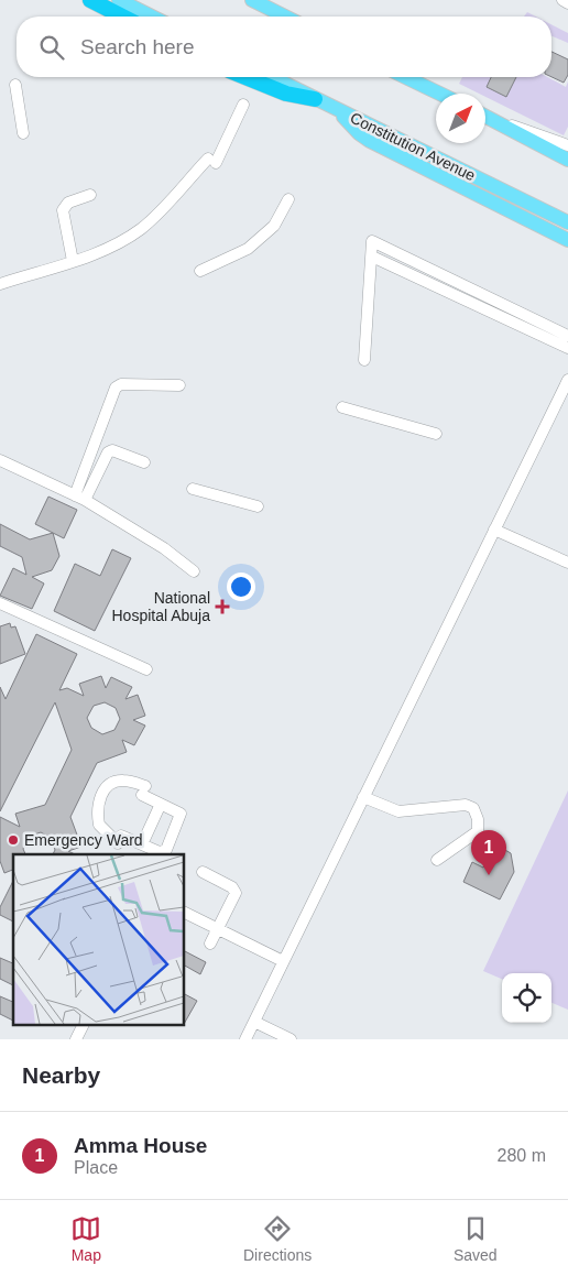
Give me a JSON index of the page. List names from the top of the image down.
{
  "streets": {
    "main road": ["Constitution Avenue"]
  },
  "places": {
    "health": ["National Hospital Abuja"],
    "other": ["Emergency Ward"]
  },
  "north": "top right",
  "page": {
    "search": "Search here",
    "pins": "1",
    "heading": "Nearby",
    "list": [
      {
        "mark": "1",
        "name": "Amma House",
        "note": "Place",
        "value": "280 m"
      }
    ],
    "nav": ["Map", "Directions", "Saved"]
  }
}
